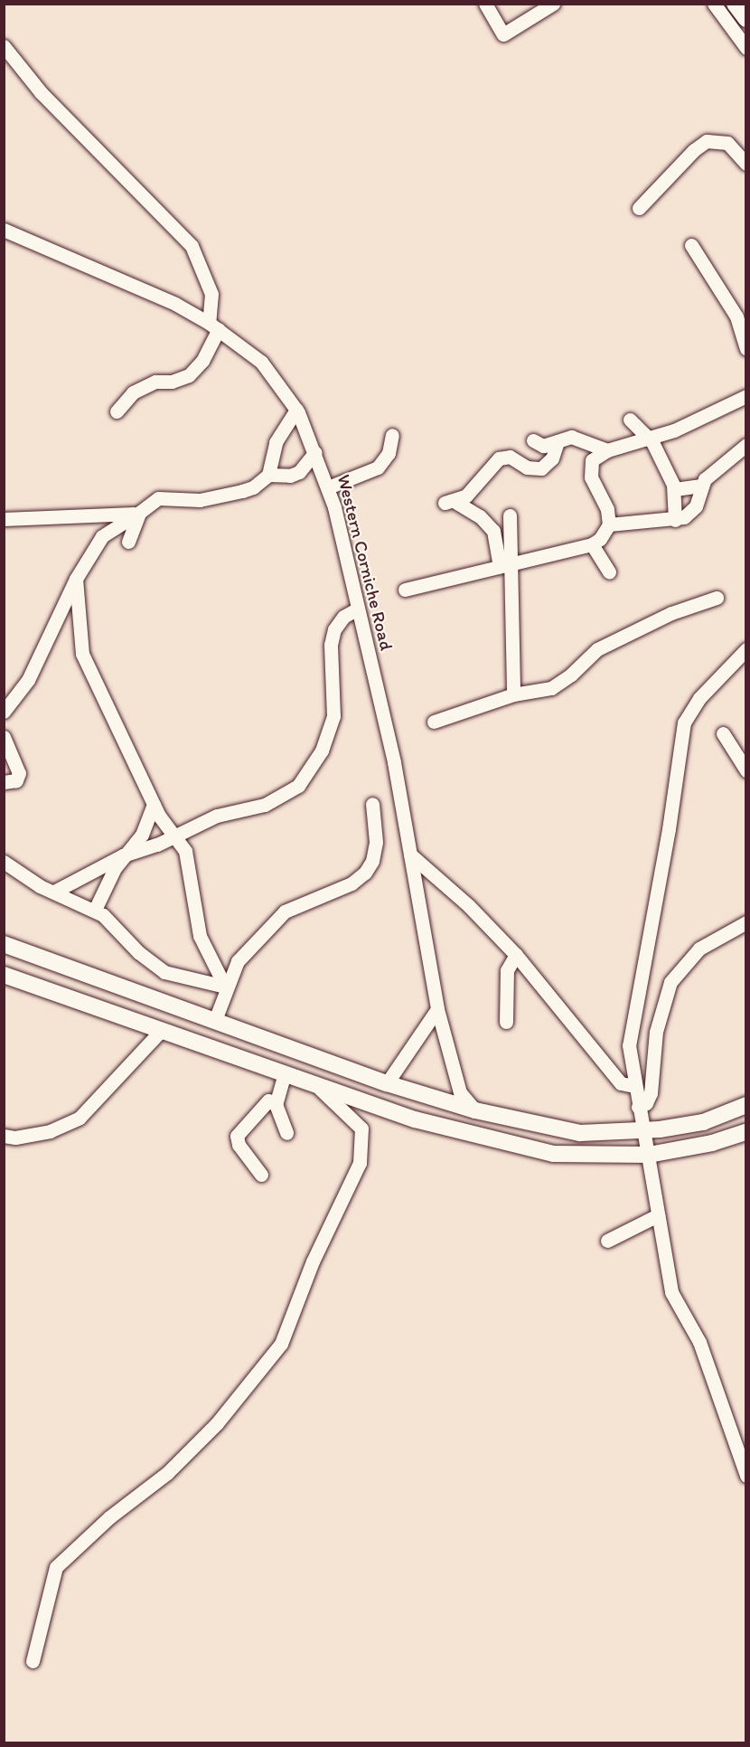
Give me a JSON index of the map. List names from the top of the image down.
{
  "streets": {
    "street": ["Western Corniche Road"]
  }
}
